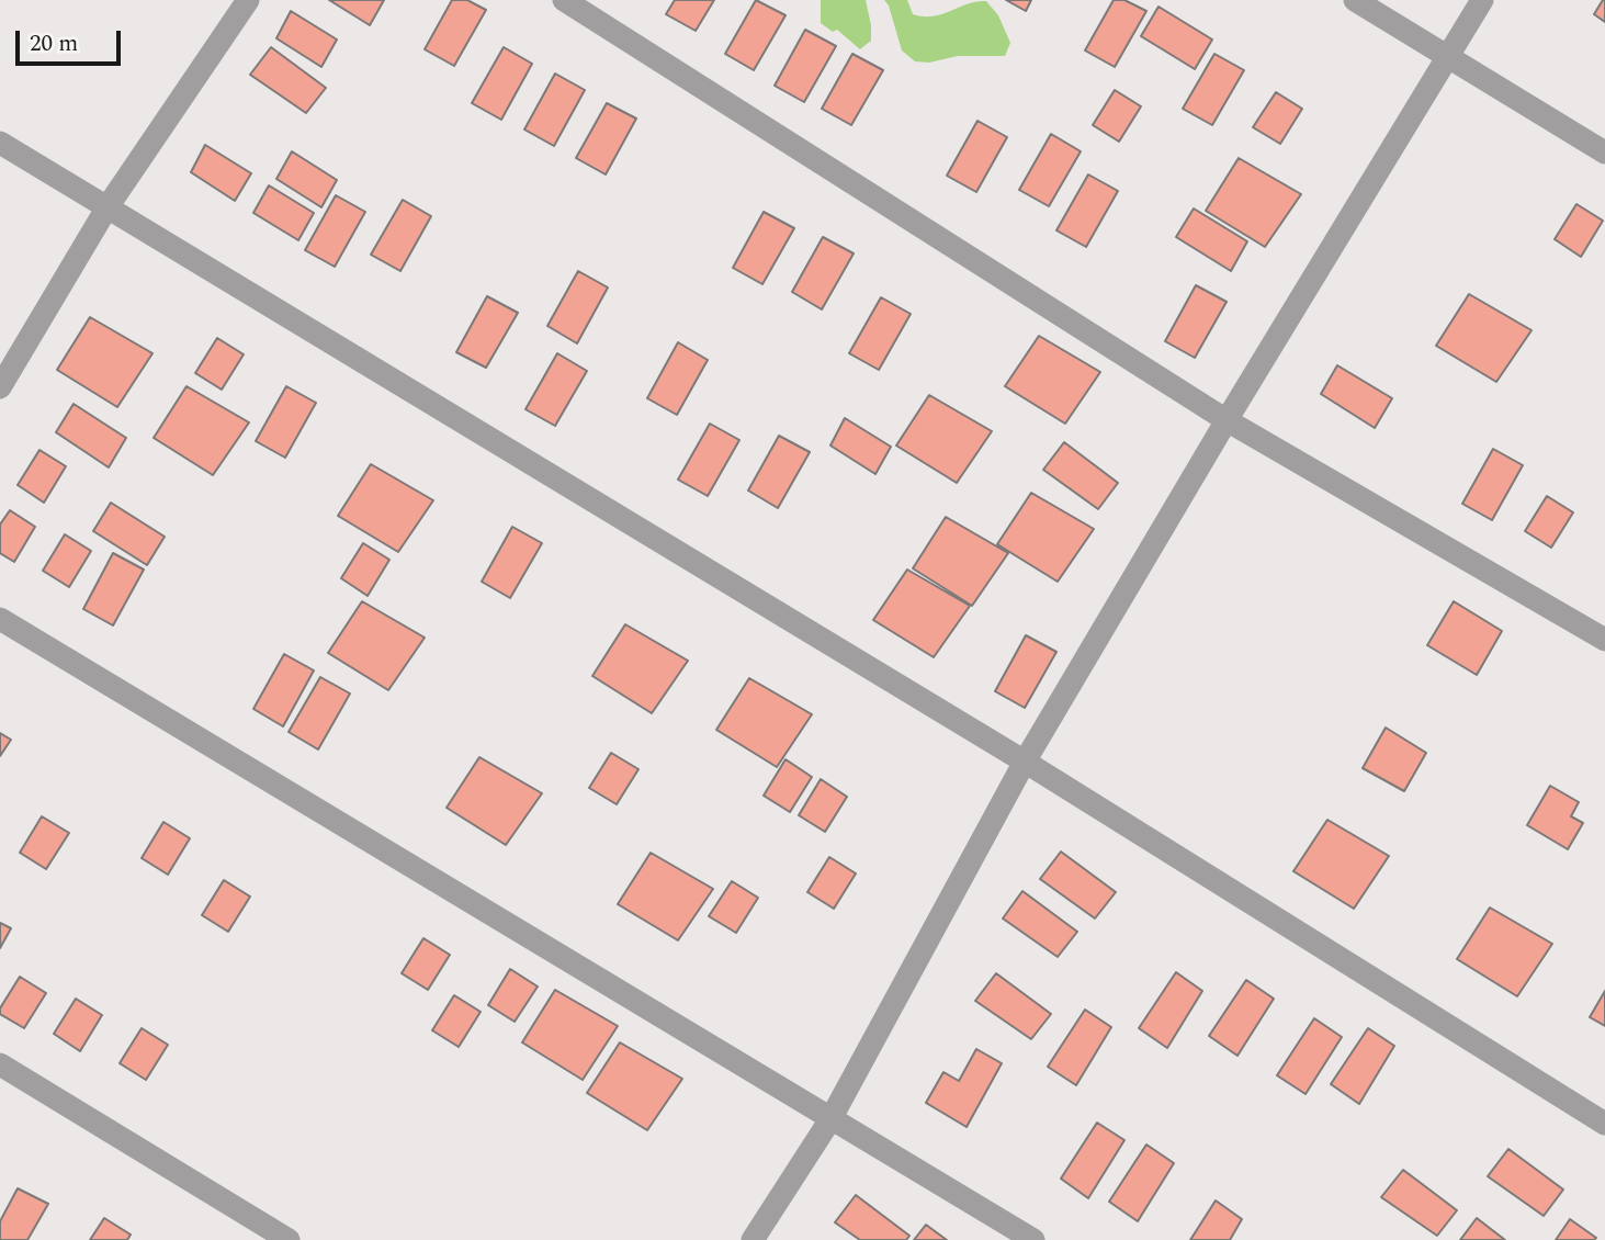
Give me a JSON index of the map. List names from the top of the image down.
{
  "scale_bar": "20 m"
}
